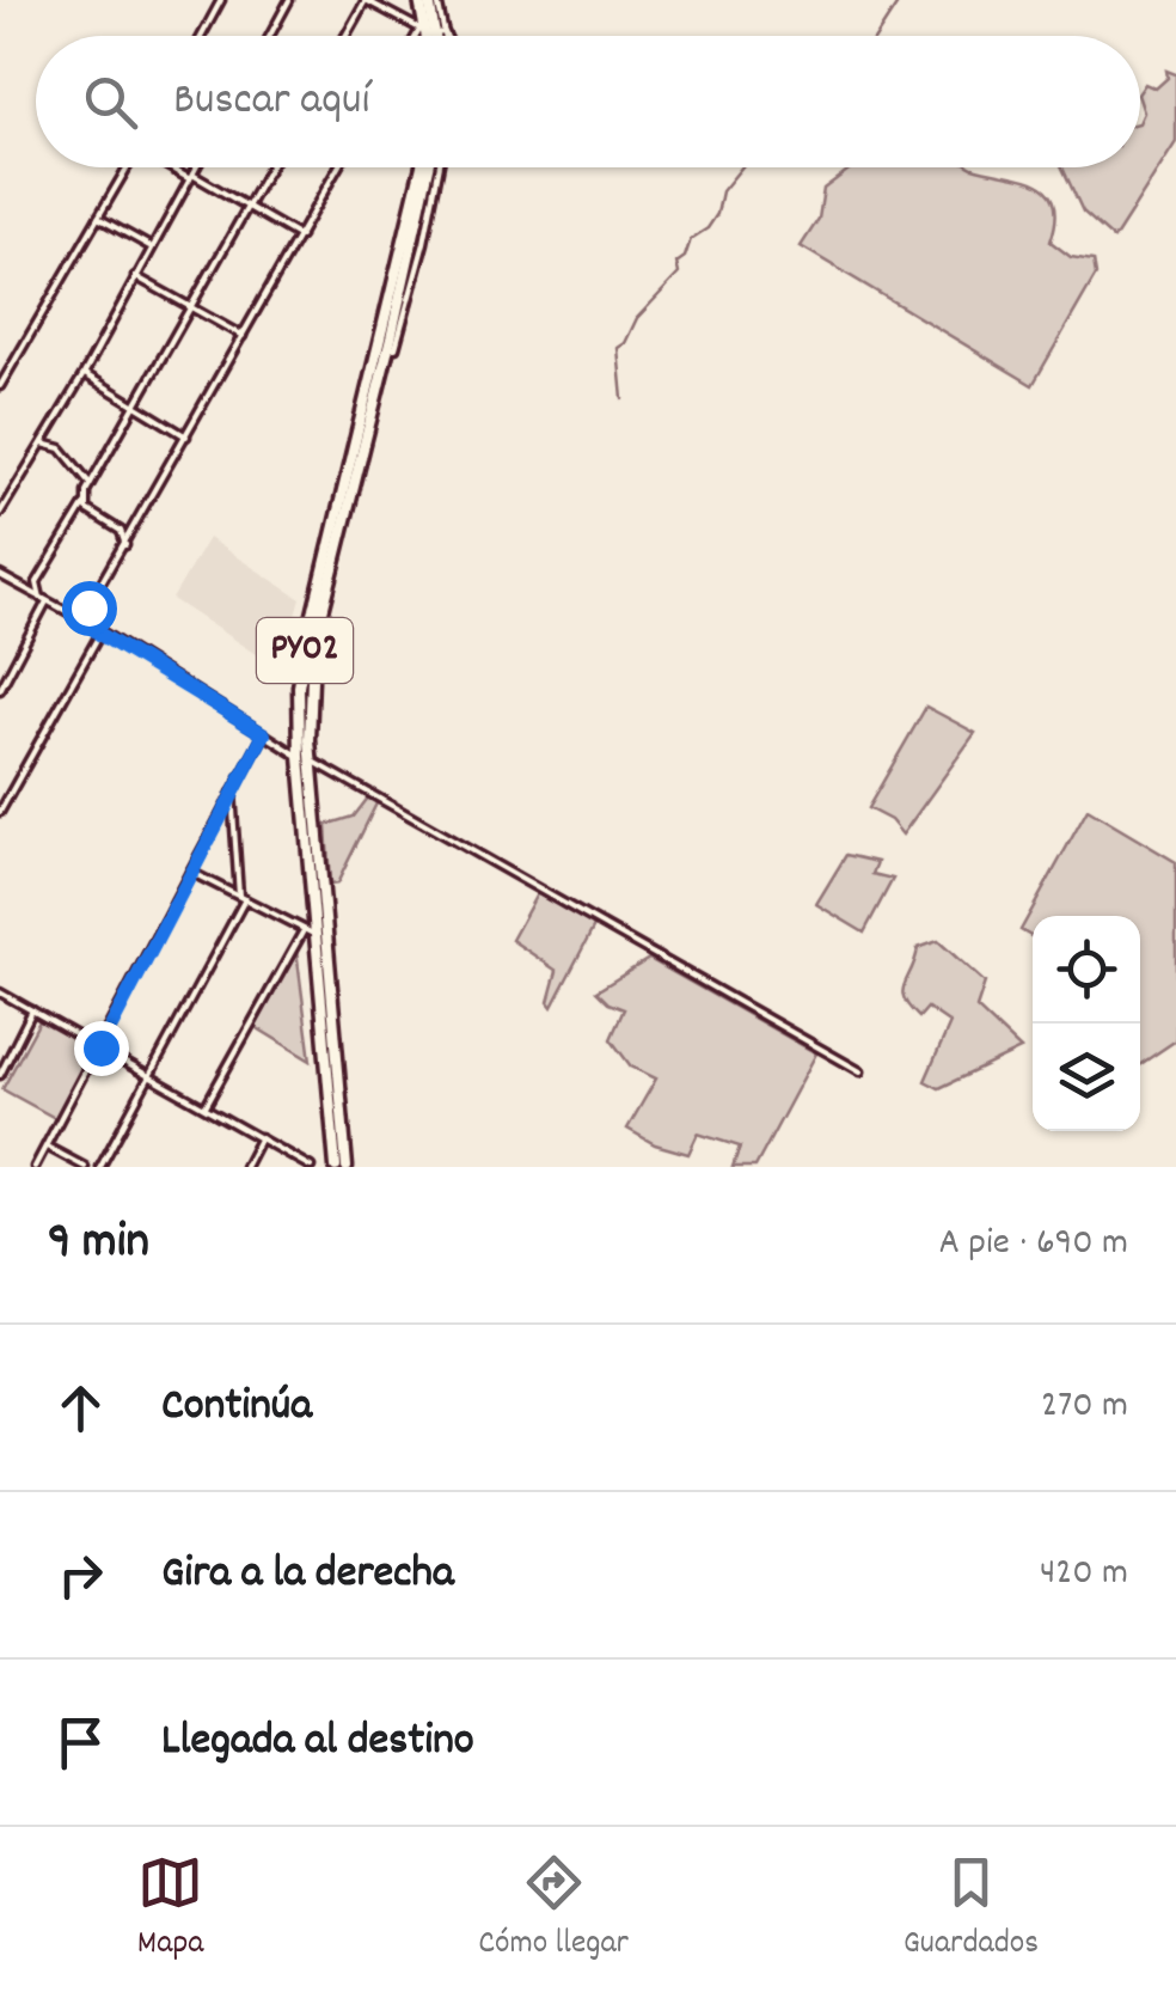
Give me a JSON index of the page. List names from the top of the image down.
{
  "streets": {
    "highway": ["PY02"]
  },
  "page": {
    "search": "Buscar aquí",
    "heading": ["9 min", "A pie · 690 m"],
    "list": [
      ["Continúa", "270 m"],
      ["Gira a la derecha", "420 m"],
      "Llegada al destino"
    ],
    "nav": ["Mapa", "Cómo llegar", "Guardados"]
  }
}
